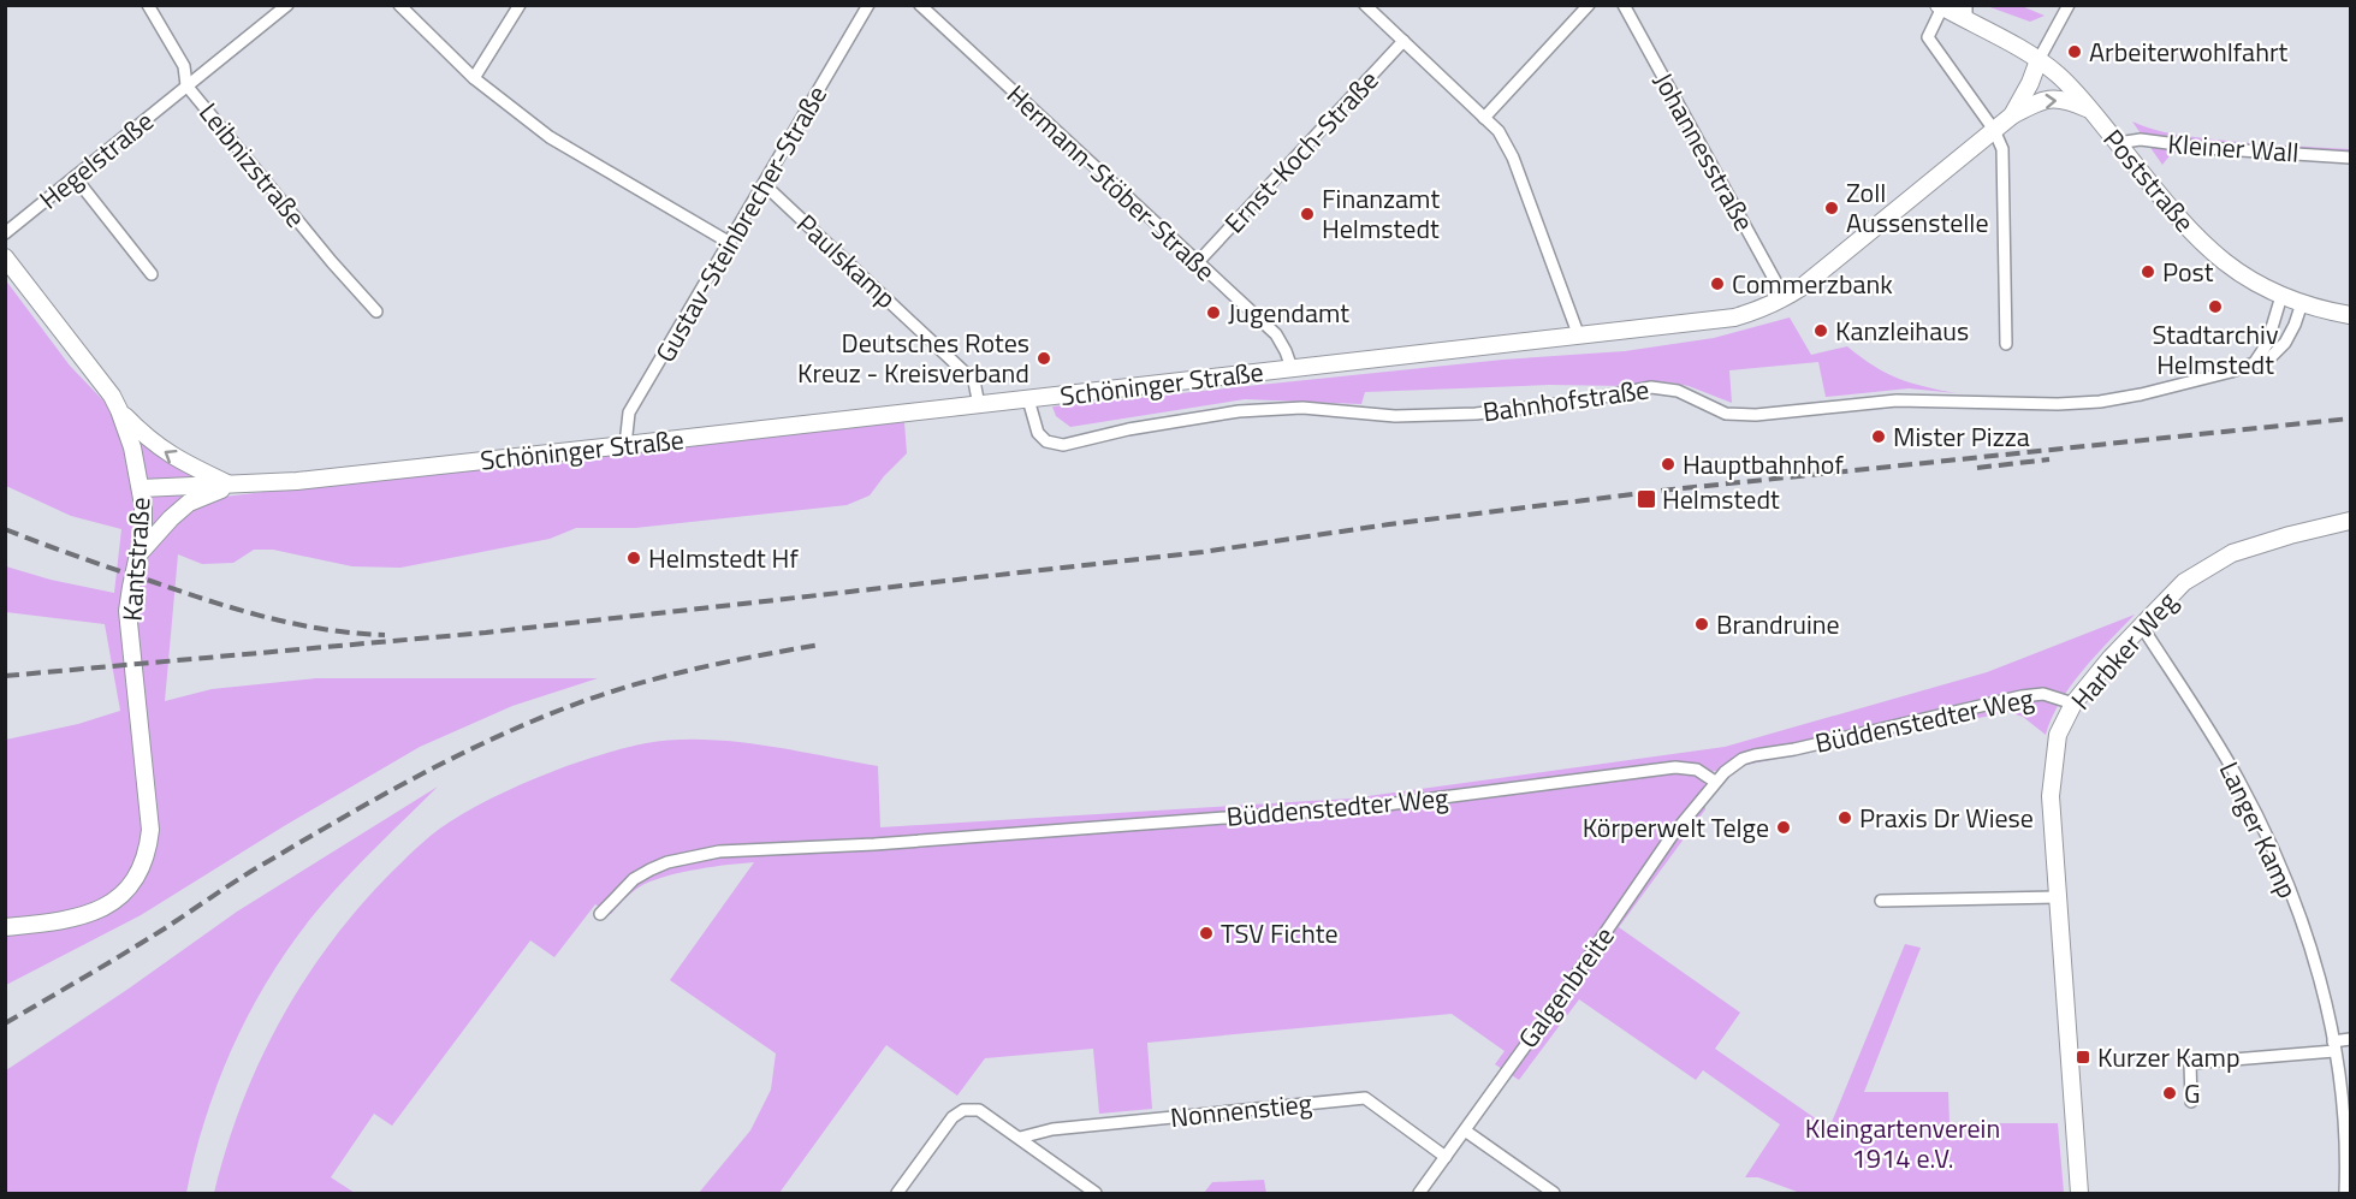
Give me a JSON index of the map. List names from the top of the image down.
{
  "streets": {
    "main road": [
      "Poststraße",
      "Schöninger Straße",
      "Kantstraße",
      "Harbker Weg"
    ],
    "street": [
      "Kleiner Wall",
      "Ernst-Koch-Straße",
      "Johannesstraße",
      "Hegelstraße",
      "Leibnizstraße",
      "Hermann-Stöber-Straße",
      "Gustav-Steinbrecher-Straße",
      "Paulskamp",
      "Bahnhofstraße",
      "Büddenstedter Weg",
      "Langer Kamp",
      "Galgenbreite",
      "Nonnenstieg"
    ]
  },
  "crossings": [
    ["Kleiner Wall", "Poststraße"],
    ["Ernst-Koch-Straße", "Hermann-Stöber-Straße"],
    ["Johannesstraße", "Schöninger Straße"],
    ["Hegelstraße", "Leibnizstraße"],
    ["Poststraße", "Schöninger Straße"],
    ["Poststraße", "Bahnhofstraße"],
    ["Hermann-Stöber-Straße", "Schöninger Straße"],
    ["Gustav-Steinbrecher-Straße", "Paulskamp"],
    ["Gustav-Steinbrecher-Straße", "Schöninger Straße"],
    ["Paulskamp", "Schöninger Straße"],
    ["Schöninger Straße", "Bahnhofstraße"],
    ["Schöninger Straße", "Kantstraße"],
    ["Harbker Weg", "Büddenstedter Weg"],
    ["Harbker Weg", "Langer Kamp"],
    ["Büddenstedter Weg", "Galgenbreite"],
    ["Galgenbreite", "Nonnenstieg"]
  ],
  "parks": ["Kleingartenverein 1914 e.V."],
  "places": {
    "other": [
      "Arbeiterwohlfahrt",
      "Zoll Aussenstelle",
      "Finanzamt Helmstedt",
      "Post",
      "Commerzbank",
      "Stadtarchiv Helmstedt",
      "Jugendamt",
      "Kanzleihaus",
      "Deutsches Rotes Kreuz - Kreisverband",
      "Mister Pizza",
      "Hauptbahnhof",
      "Helmstedt Hf",
      "Brandruine",
      "Praxis Dr Wiese",
      "Körperwelt Telge",
      "TSV Fichte",
      "G"
    ],
    "transit": ["Helmstedt", "Kurzer Kamp"]
  }
}
